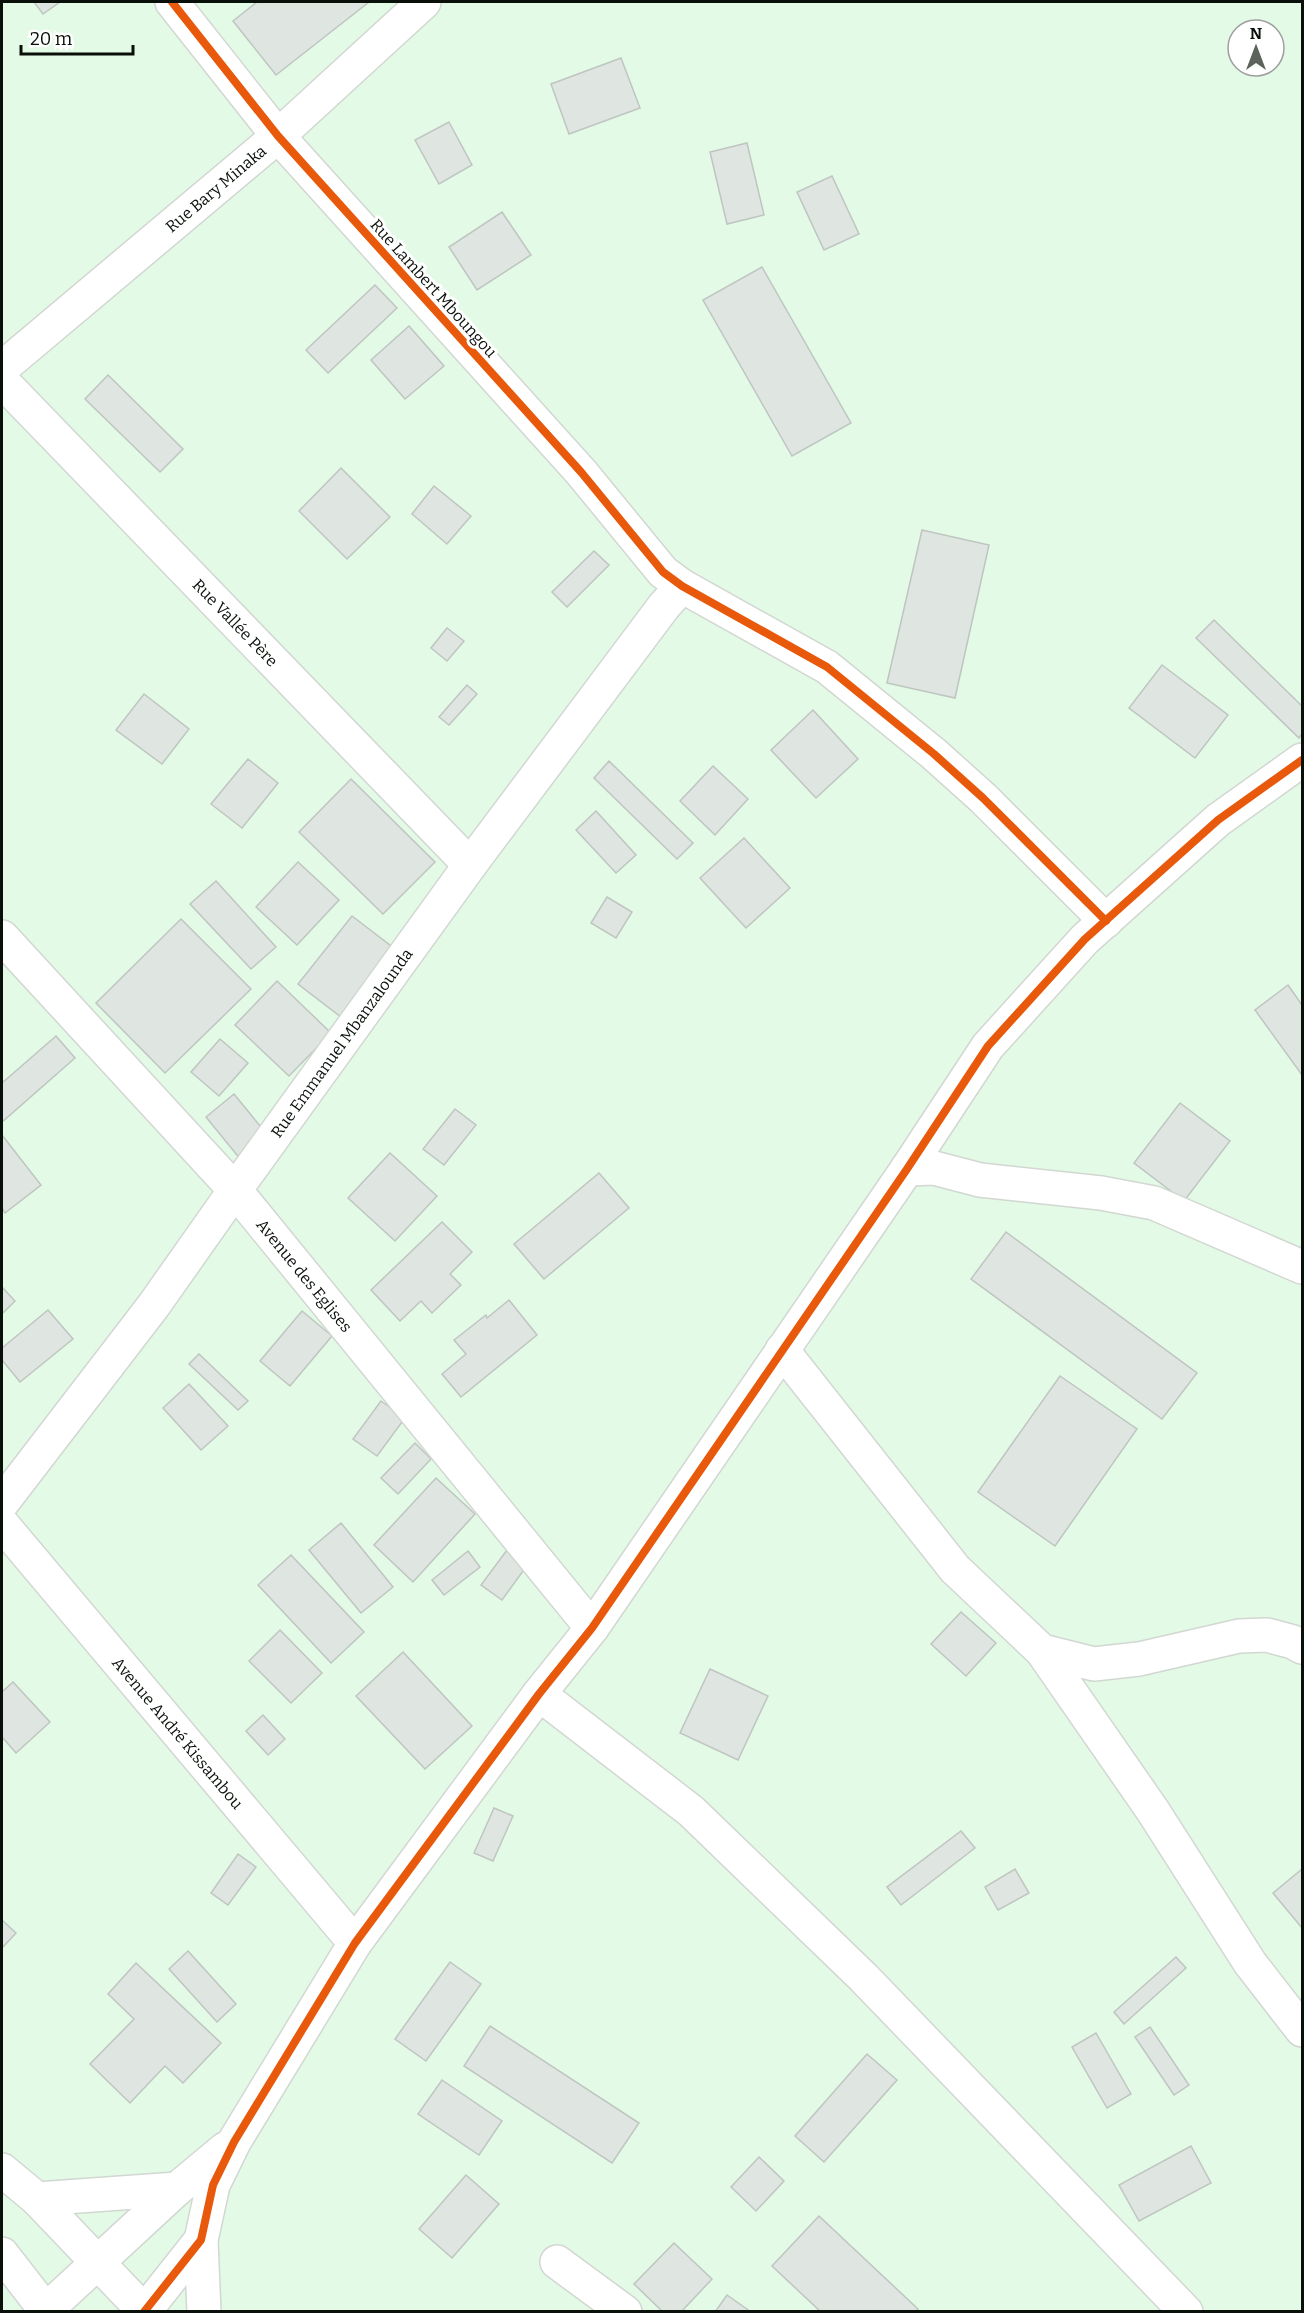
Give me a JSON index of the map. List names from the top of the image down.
{
  "streets": {
    "main road": [
      "Rue Bary Minaka",
      "Rue Lambert Mboungou",
      "Rue Vallée Père",
      "Rue Emmanuel Mbanzalounda",
      "Avenue des Eglises",
      "Avenue André Kissambou"
    ]
  },
  "crossings": [
    ["Rue Bary Minaka", "Rue Lambert Mboungou"],
    ["Rue Lambert Mboungou", "Rue Emmanuel Mbanzalounda"],
    ["Rue Vallée Père", "Rue Emmanuel Mbanzalounda"],
    ["Rue Emmanuel Mbanzalounda", "Avenue des Eglises"]
  ],
  "scale_bar": "20 m",
  "north": "top"
}
